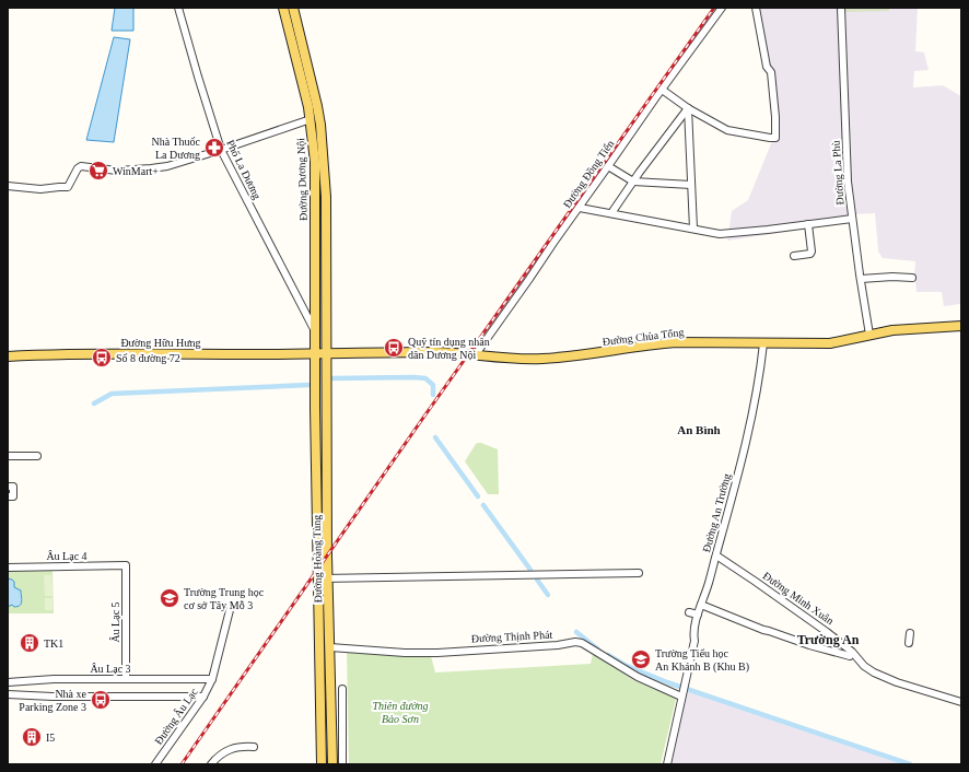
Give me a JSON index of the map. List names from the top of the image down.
{
  "streets": {
    "main road": [
      "Đường Dương Nội",
      "Đường Chùa Tổng",
      "Đường Hữu Hưng",
      "Đường Hoàng Tùng"
    ],
    "street": [
      "Phố La Dương",
      "Đường La Phù",
      "Đường Đồng Tiến",
      "Đường An Trường",
      "Âu Lạc 4",
      "Đường Minh Xuân",
      "Âu Lạc 5",
      "Đường Thịnh Phát",
      "Âu Lạc 3",
      "Đường Âu Lạc"
    ]
  },
  "crossings": [
    ["Phố La Dương", "Đường Dương Nội"],
    ["Đường La Phù", "Đường Chùa Tổng"],
    ["Đường Đồng Tiến", "Đường Chùa Tổng"],
    ["Đường Dương Nội", "Đường Chùa Tổng"],
    ["Đường Dương Nội", "Đường Hữu Hưng"],
    ["Đường Dương Nội", "Đường Hoàng Tùng"],
    ["Đường Chùa Tổng", "Đường Hữu Hưng"],
    ["Đường Chùa Tổng", "Đường An Trường"],
    ["Đường Chùa Tổng", "Đường Hoàng Tùng"],
    ["Đường Hữu Hưng", "Đường Hoàng Tùng"],
    ["Đường An Trường", "Đường Minh Xuân"],
    ["Đường An Trường", "Đường Thịnh Phát"],
    ["Âu Lạc 4", "Âu Lạc 5"],
    ["Đường Hoàng Tùng", "Đường Thịnh Phát"],
    ["Âu Lạc 5", "Âu Lạc 3"],
    ["Âu Lạc 3", "Đường Âu Lạc"]
  ],
  "districts": ["An Bình", "Trường An"],
  "parks": ["Thiên đường Bảo Sơn"],
  "places": {
    "pharmacy": ["Nhà Thuốc La Dương"],
    "supermarket": ["WinMart+"],
    "bus stop": ["Quỹ tín dụng nhân dân Dương Nội", "Số 8 đường 72", "Nhà xe Parking Zone 3"],
    "school or university": ["Trường Trung học cơ sở Tây Mỗ 3", "Trường Tiểu học An Khánh B (Khu B)"],
    "building": ["TK1", "I5"]
  }
}
